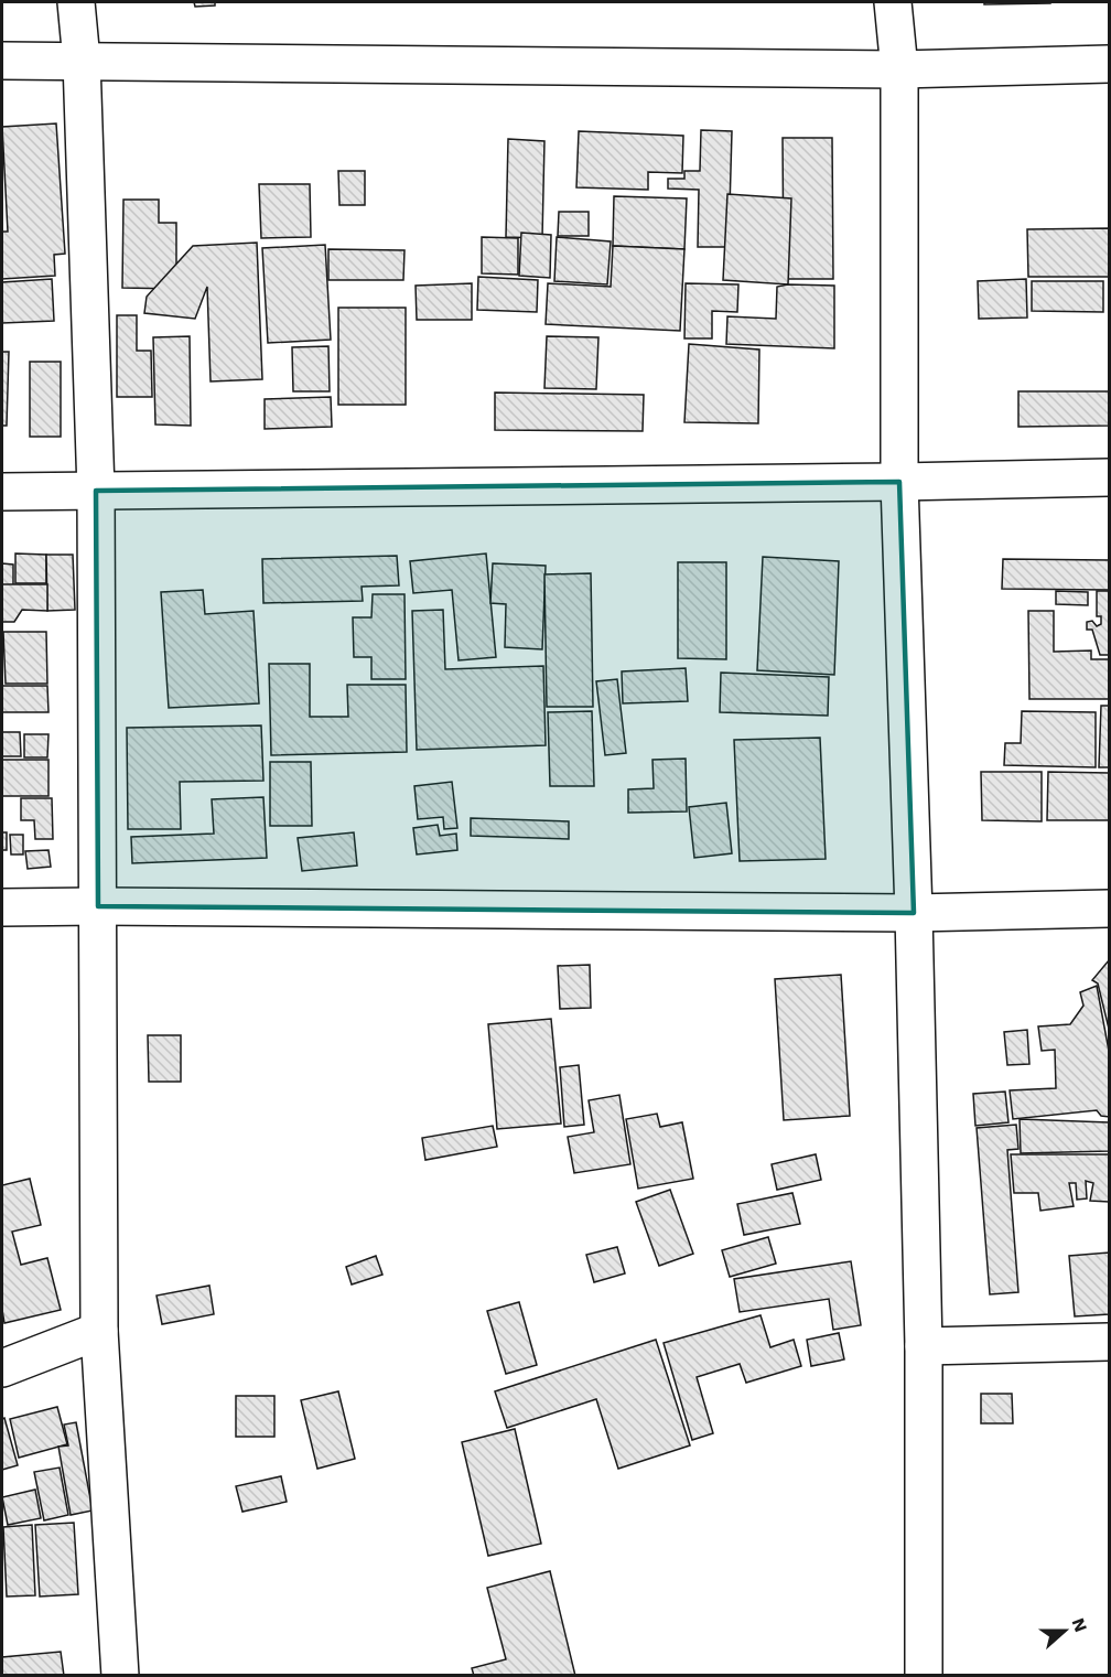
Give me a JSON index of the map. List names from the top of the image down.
{
  "north": "right"
}
